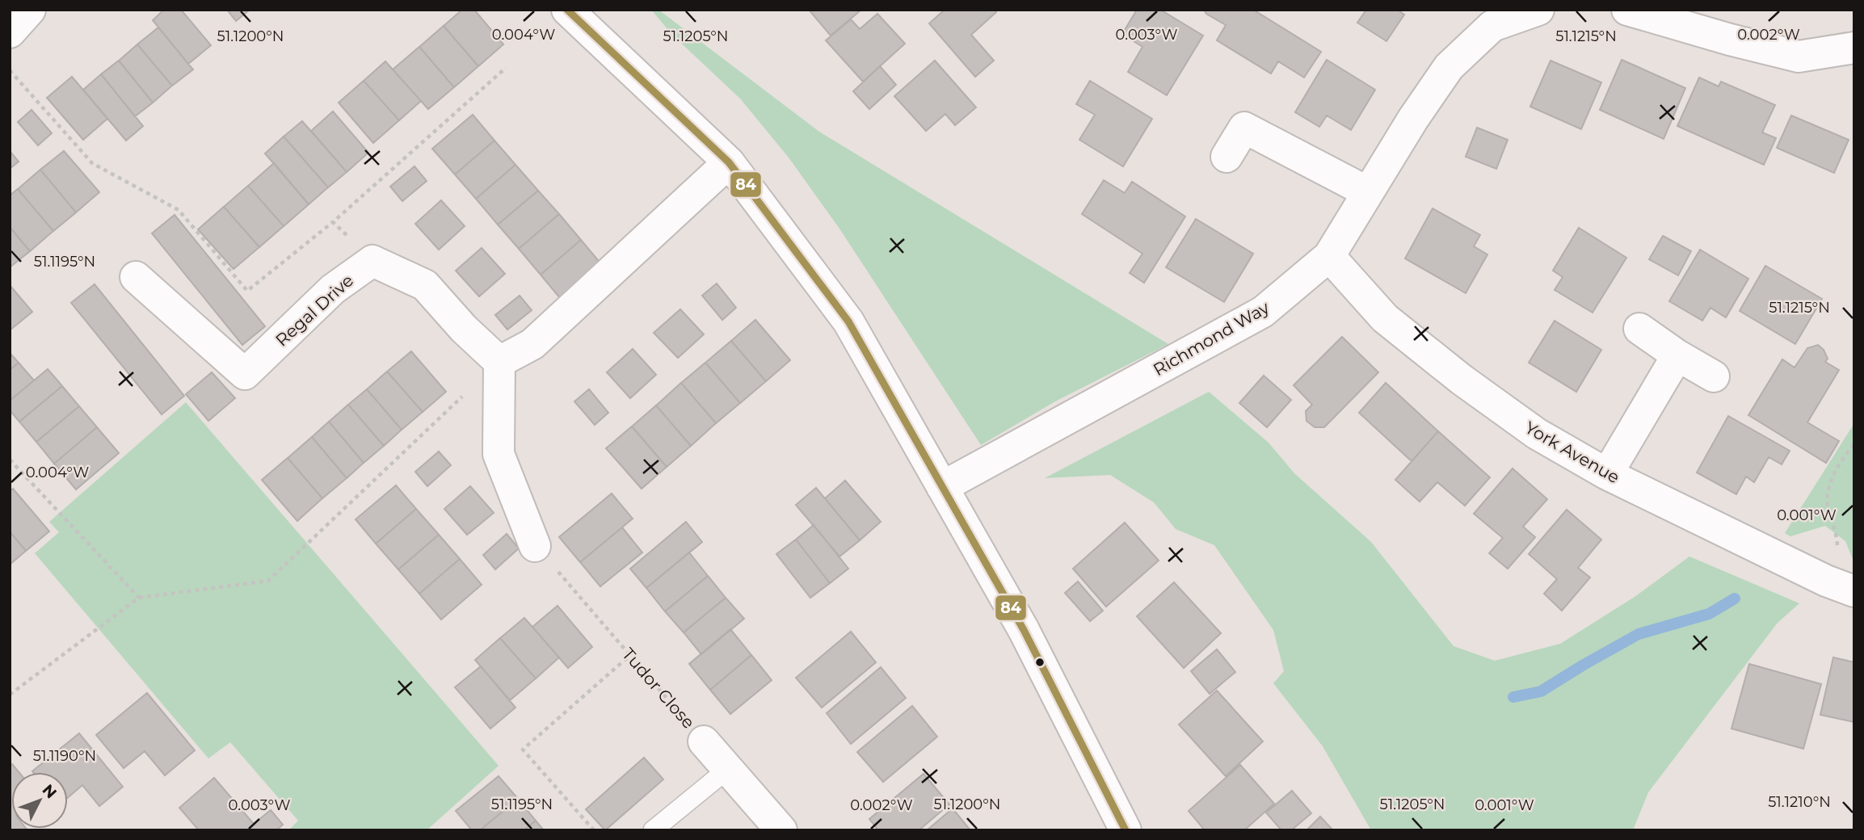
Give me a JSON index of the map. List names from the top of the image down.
{
  "streets": {
    "street": [
      "Regal Drive",
      "Richmond Way",
      "York Avenue",
      "Tudor Close"
    ]
  },
  "crossings": [
    ["Richmond Way", "York Avenue"]
  ],
  "lines": ["transit line 84"],
  "north": "top right",
  "coordinates": [
    "0.004°W",
    "0.003°W",
    "0.002°W",
    "51.1200°N",
    "51.1205°N",
    "51.1215°N",
    "51.1195°N",
    "0.001°W",
    "51.1190°N",
    "51.1210°N"
  ]
}
